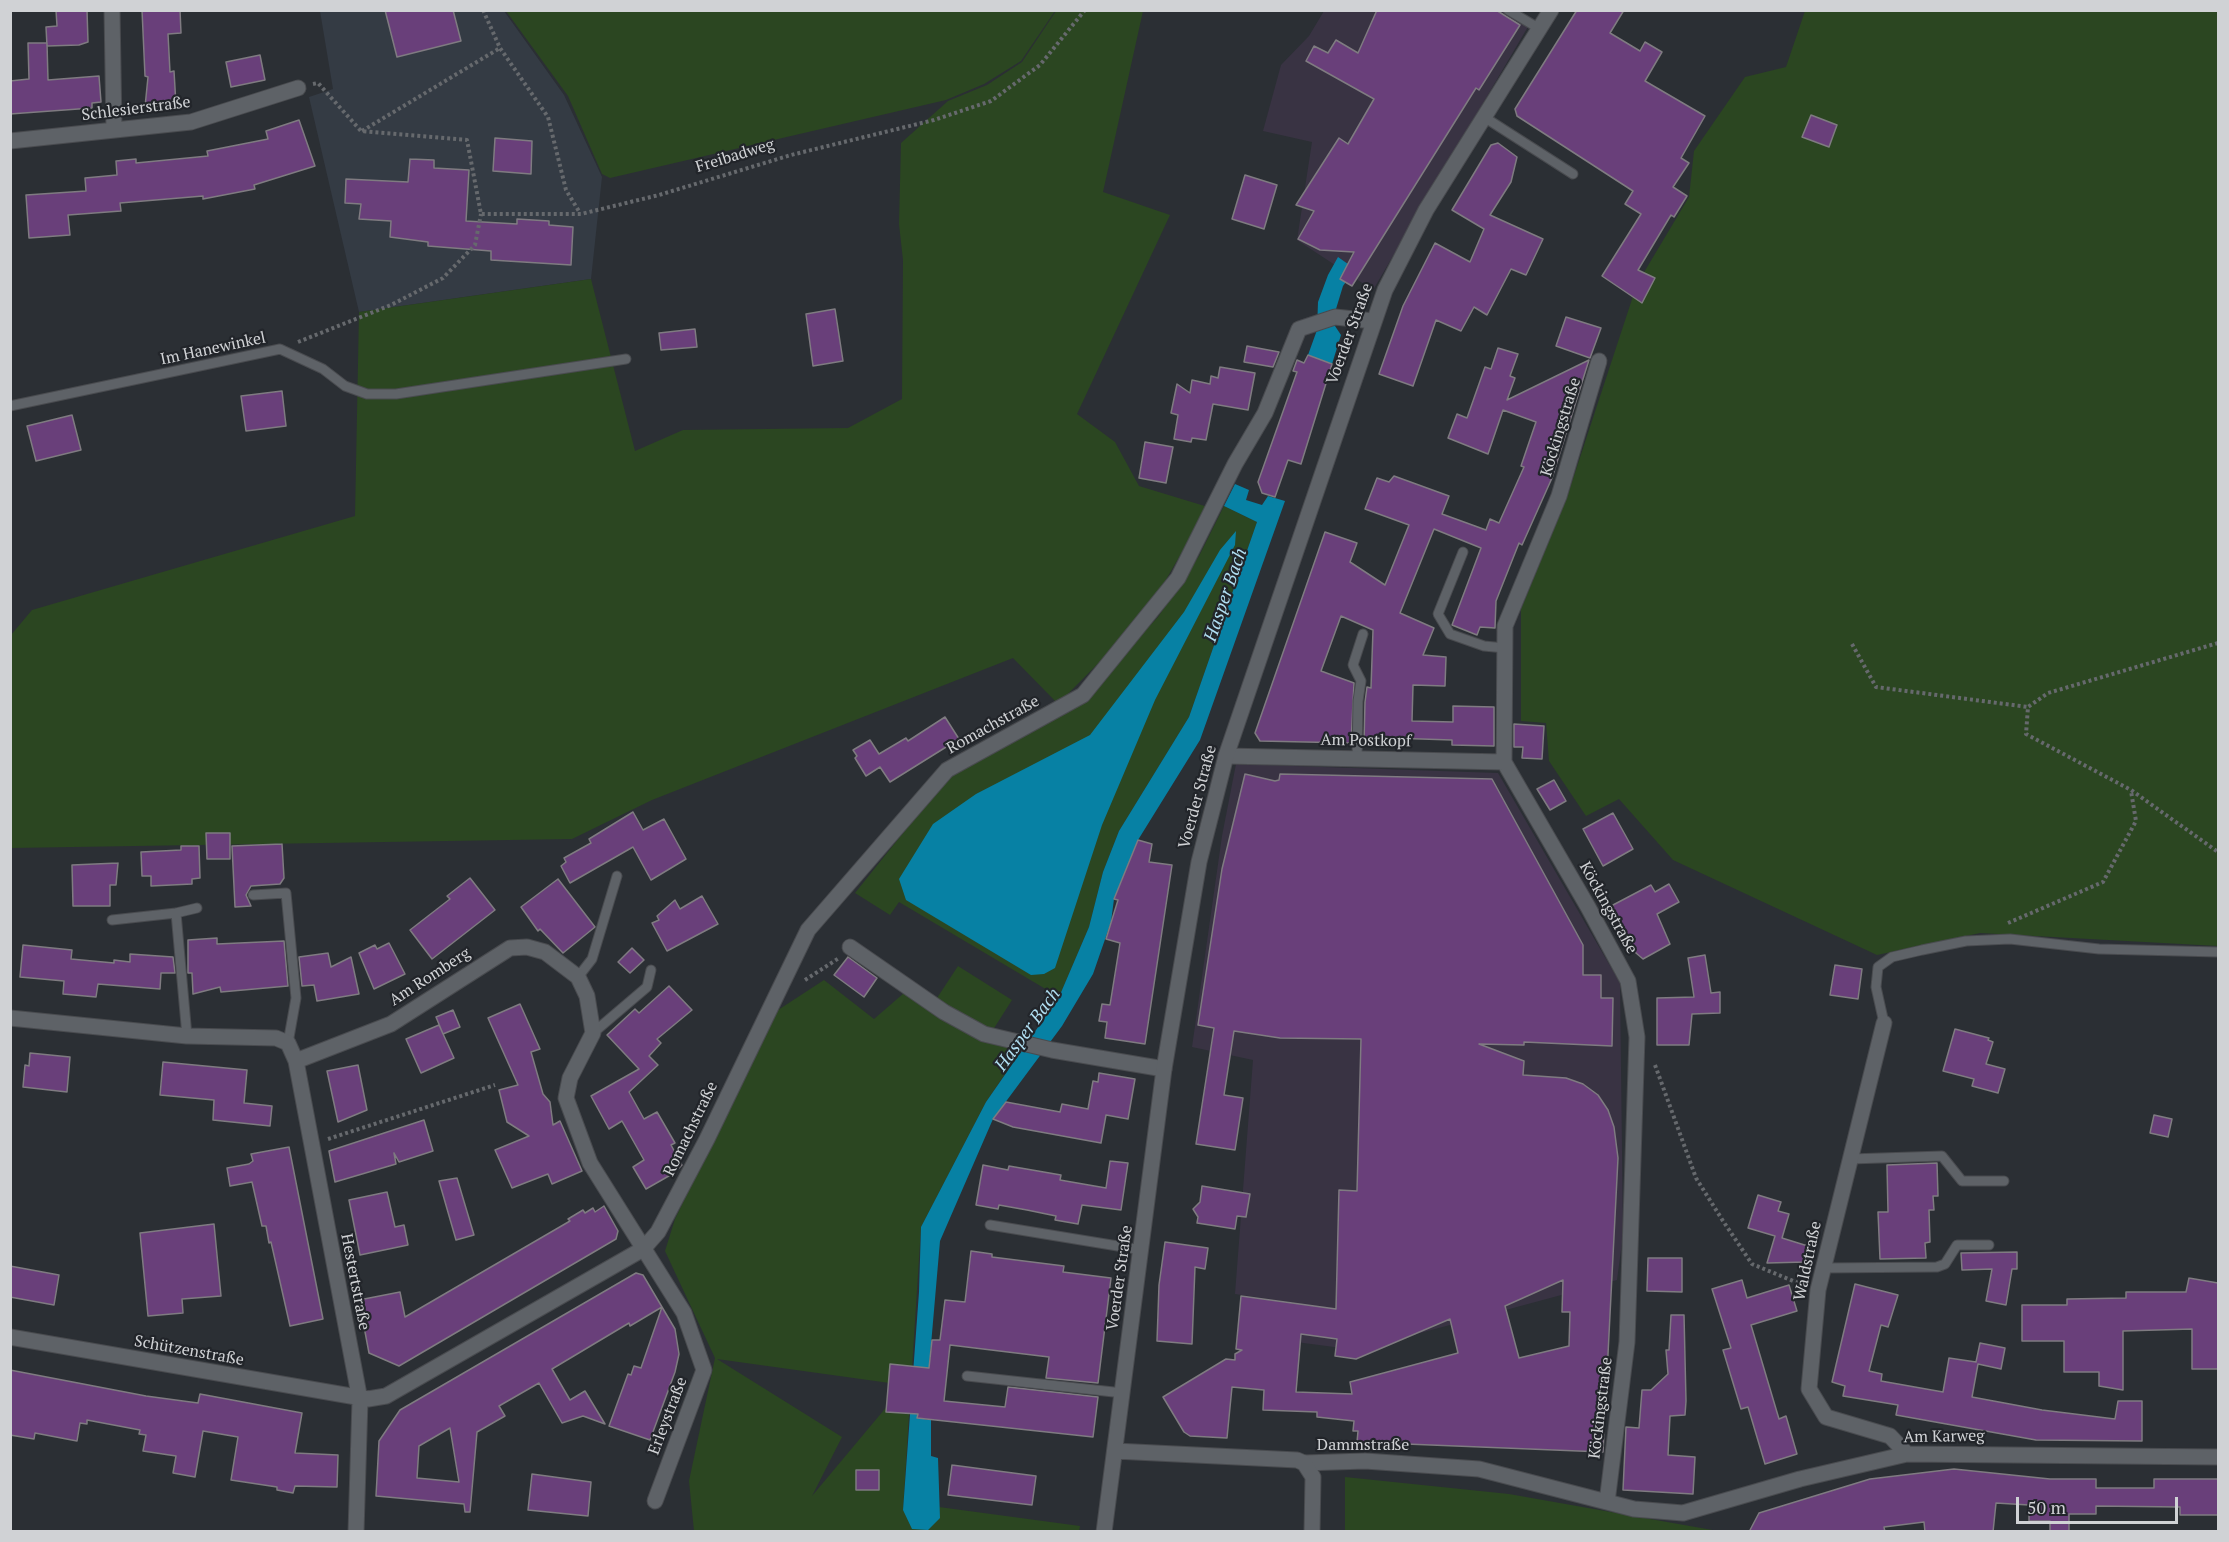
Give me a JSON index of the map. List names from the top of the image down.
{
  "streets": {
    "street": [
      "Schlesierstraße",
      "Voerder Straße",
      "Köckingstraße",
      "Romachstraße",
      "Am Postkopf",
      "Am Romberg",
      "Waldstraße",
      "Hestertstraße",
      "Schützenstraße",
      "Erleystraße",
      "Am Karweg",
      "Dammstraße"
    ],
    "lane": ["Im Hanewinkel"],
    "path": ["Freibadweg"]
  },
  "crossings": [
    ["Voerder Straße", "Romachstraße"],
    ["Voerder Straße", "Am Postkopf"],
    ["Voerder Straße", "Dammstraße"],
    ["Köckingstraße", "Am Postkopf"],
    ["Köckingstraße", "Am Karweg"],
    ["Köckingstraße", "Dammstraße"],
    ["Romachstraße", "Hestertstraße"],
    ["Romachstraße", "Schützenstraße"],
    ["Romachstraße", "Erleystraße"],
    ["Am Romberg", "Hestertstraße"],
    ["Waldstraße", "Am Karweg"],
    ["Hestertstraße", "Schützenstraße"],
    ["Am Karweg", "Dammstraße"]
  ],
  "water": ["Hasper Bach"],
  "scale_bar": "50 m"
}
